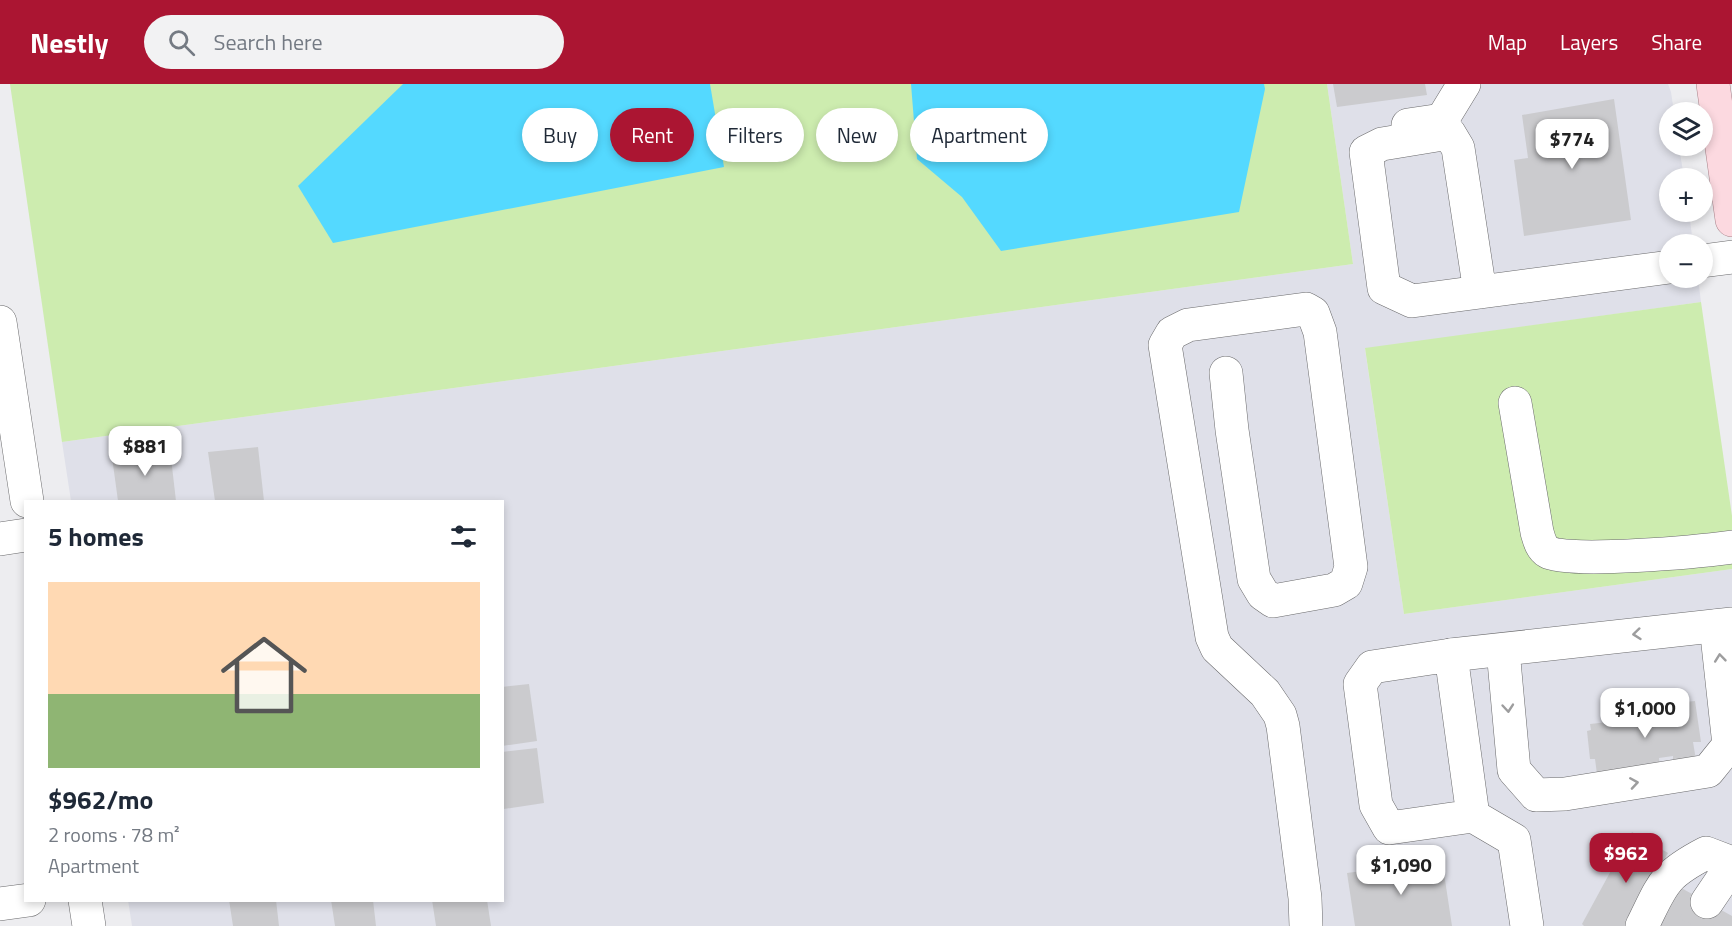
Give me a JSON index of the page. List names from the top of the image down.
{
  "page": {
    "header": "Nestly",
    "search": "Search here",
    "nav": ["Map", "Layers", "Share"],
    "map_buttons": ["+", "−"],
    "chip": [
      "Buy",
      "Rent",
      "Filters",
      "New",
      "Apartment"
    ],
    "price": [
      "$774",
      "$881",
      "$1,000",
      "$962",
      "$1,090"
    ],
    "heading": "5 homes",
    "list": [
      {
        "name": "$962/mo",
        "note": "2 rooms · 78 m² · Apartment"
      }
    ]
  }
}
